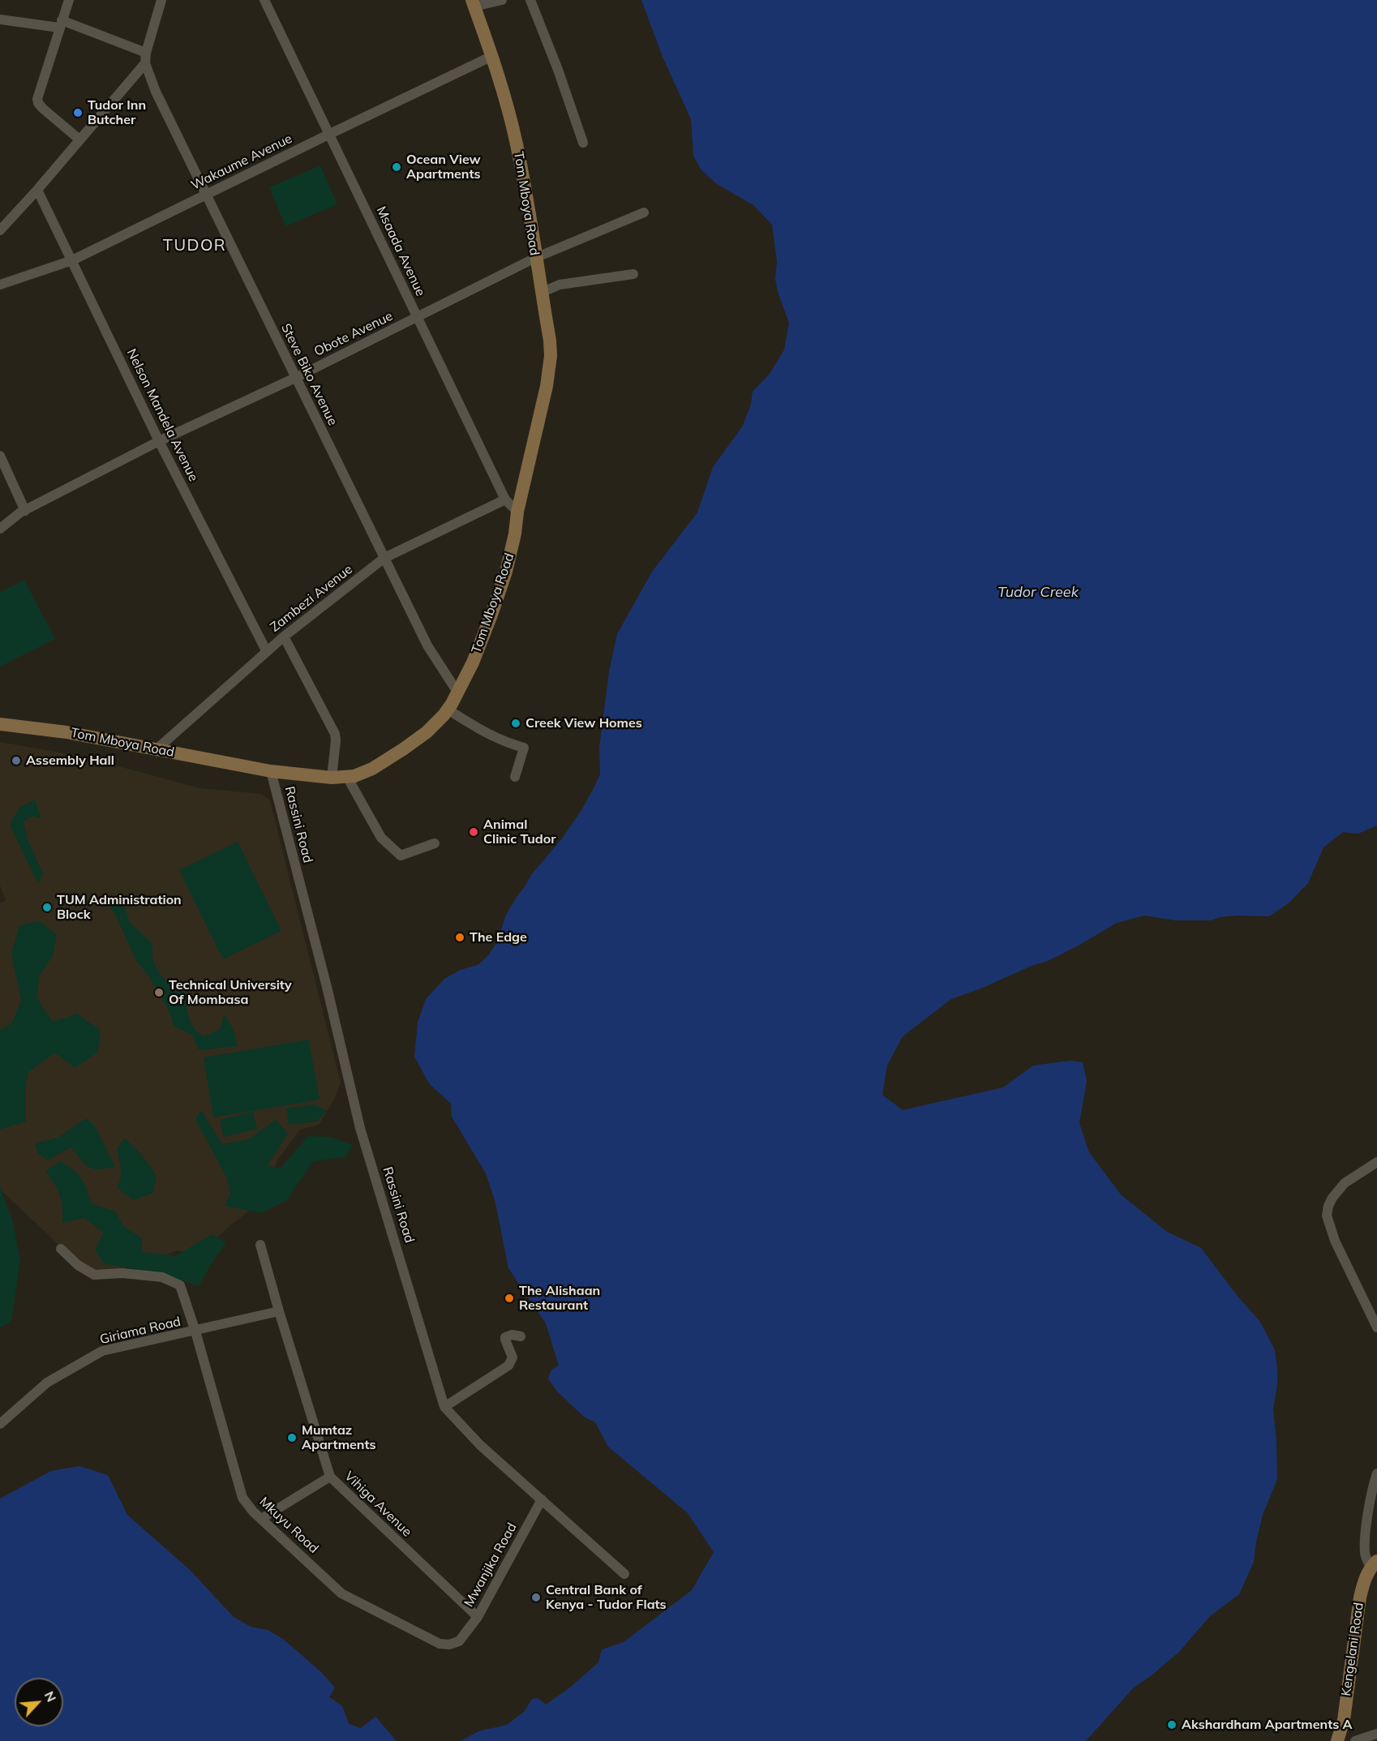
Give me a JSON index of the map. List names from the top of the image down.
{
  "streets": {
    "main road": ["Tom Mboya Road", "Kengelani Road"],
    "street": [
      "Wakaume Avenue",
      "Msaada Avenue",
      "Obote Avenue",
      "Steve Biko Avenue",
      "Nelson Mandela Avenue",
      "Zambezi Avenue",
      "Rassini Road",
      "Giriama Road",
      "Vihiga Avenue",
      "Mkuyu Road",
      "Mwanjika Road"
    ]
  },
  "crossings": [
    ["Wakaume Avenue", "Tom Mboya Road"],
    ["Wakaume Avenue", "Msaada Avenue"],
    ["Wakaume Avenue", "Steve Biko Avenue"],
    ["Wakaume Avenue", "Nelson Mandela Avenue"],
    ["Tom Mboya Road", "Msaada Avenue"],
    ["Tom Mboya Road", "Obote Avenue"],
    ["Tom Mboya Road", "Steve Biko Avenue"],
    ["Tom Mboya Road", "Zambezi Avenue"],
    ["Tom Mboya Road", "Rassini Road"],
    ["Msaada Avenue", "Obote Avenue"],
    ["Msaada Avenue", "Zambezi Avenue"],
    ["Obote Avenue", "Steve Biko Avenue"],
    ["Obote Avenue", "Nelson Mandela Avenue"],
    ["Steve Biko Avenue", "Zambezi Avenue"],
    ["Nelson Mandela Avenue", "Zambezi Avenue"],
    ["Rassini Road", "Mwanjika Road"],
    ["Giriama Road", "Vihiga Avenue"],
    ["Giriama Road", "Mkuyu Road"],
    ["Vihiga Avenue", "Mwanjika Road"],
    ["Mkuyu Road", "Mwanjika Road"]
  ],
  "districts": ["TUDOR"],
  "water": ["Tudor Creek"],
  "places": [
    "Tudor Inn Butcher",
    "Ocean View Apartments",
    "Creek View Homes",
    "Assembly Hall",
    "Animal Clinic Tudor",
    "TUM Administration Block",
    "The Edge",
    "Technical University Of Mombasa",
    "The Alishaan Restaurant",
    "Mumtaz Apartments",
    "Central Bank of Kenya - Tudor Flats",
    "Akshardham Apartments A"
  ],
  "north": "top right"
}
